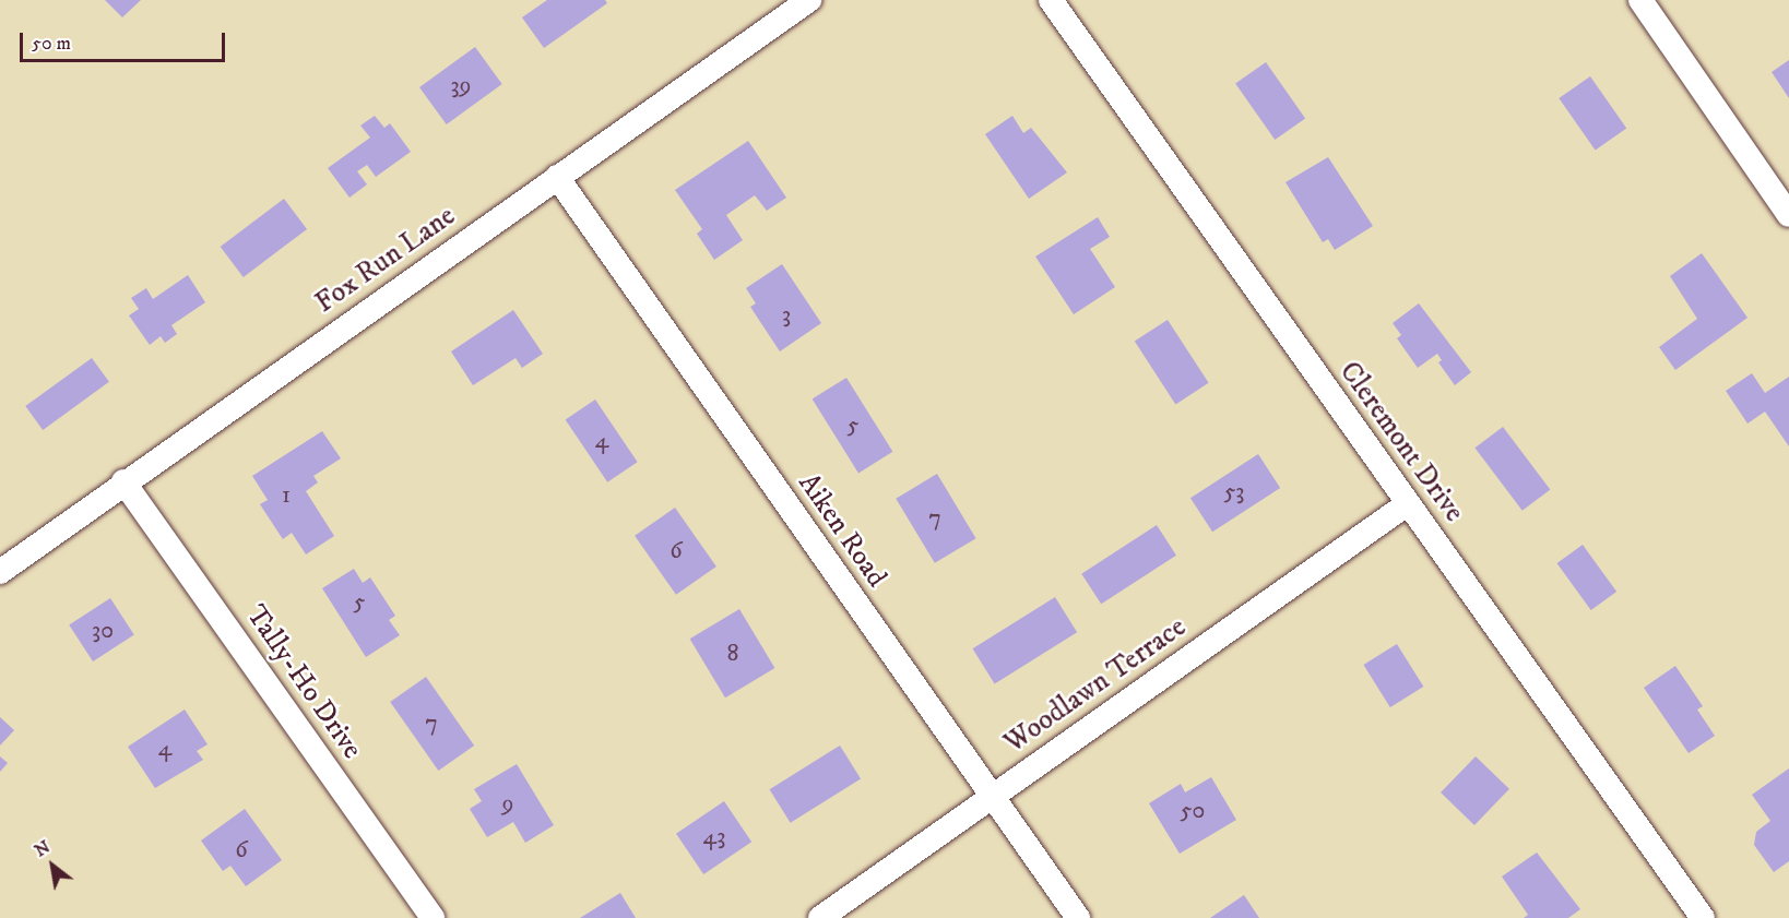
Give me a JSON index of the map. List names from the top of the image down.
{
  "streets": {
    "street": [
      "Fox Run Lane",
      "Cleremont Drive",
      "Aiken Road",
      "Tally-Ho Drive",
      "Woodlawn Terrace"
    ]
  },
  "crossings": [
    ["Fox Run Lane", "Aiken Road"],
    ["Fox Run Lane", "Tally-Ho Drive"],
    ["Cleremont Drive", "Woodlawn Terrace"],
    ["Aiken Road", "Woodlawn Terrace"]
  ],
  "house_numbers": [
    "39",
    "3",
    "5",
    "4",
    "53",
    "1",
    "7",
    "6",
    "5",
    "30",
    "8",
    "7",
    "4",
    "9",
    "50",
    "43",
    "6"
  ],
  "scale_bar": "50 m",
  "north": "top left"
}
